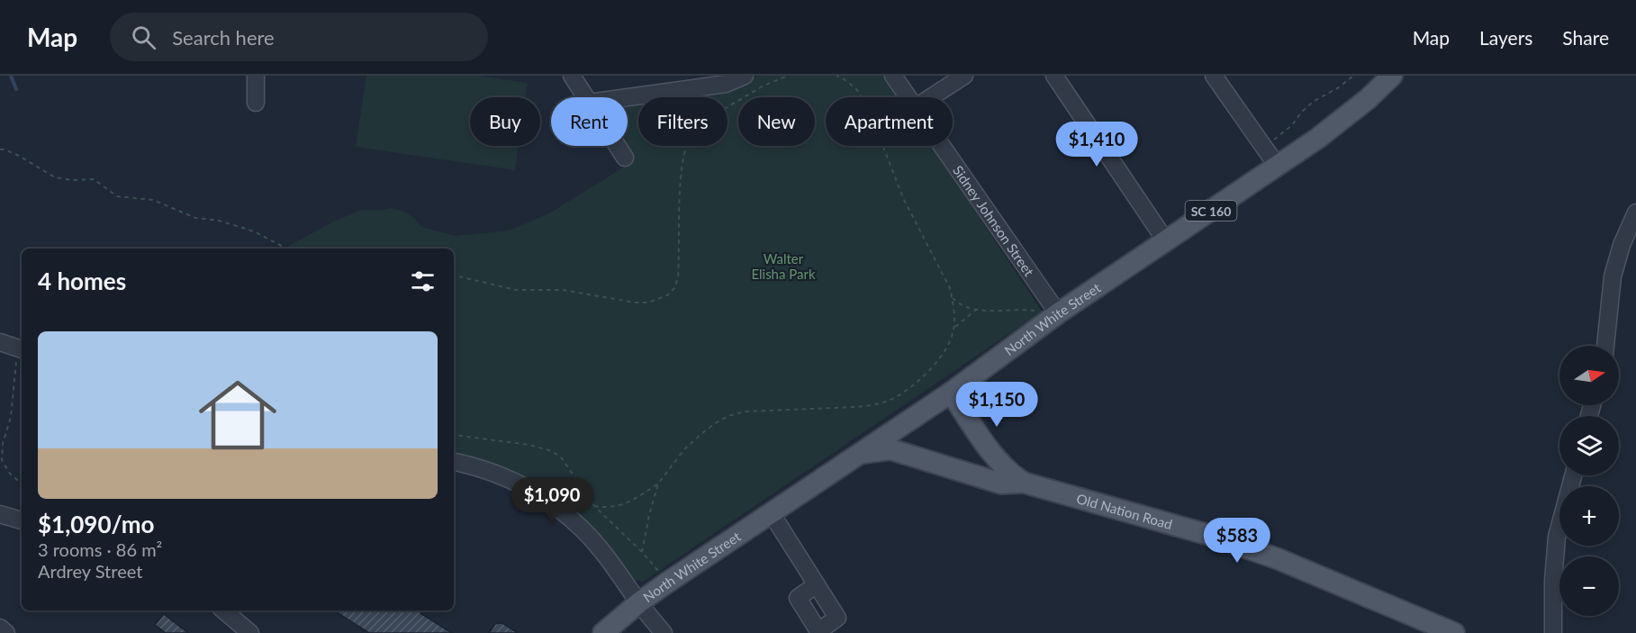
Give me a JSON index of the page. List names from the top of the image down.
{
  "streets": {
    "main road": ["SC 160", "North White Street", "Old Nation Road"],
    "street": ["Sidney Johnson Street"]
  },
  "crossings": [
    ["Sidney Johnson Street", "North White Street"],
    ["North White Street", "Old Nation Road"]
  ],
  "parks": ["Walter Elisha Park"],
  "north": "right",
  "page": {
    "header": "Map",
    "search": "Search here",
    "nav": ["Map", "Layers", "Share"],
    "chip": [
      "Buy",
      "Rent",
      "Filters",
      "New",
      "Apartment"
    ],
    "price": [
      "$1,410",
      "$1,150",
      "$1,090",
      "$583"
    ],
    "heading": "4 homes",
    "list": [
      {
        "name": "$1,090/mo",
        "note": "3 rooms · 86 m² · Ardrey Street"
      }
    ],
    "map_buttons": ["+", "−"]
  }
}
